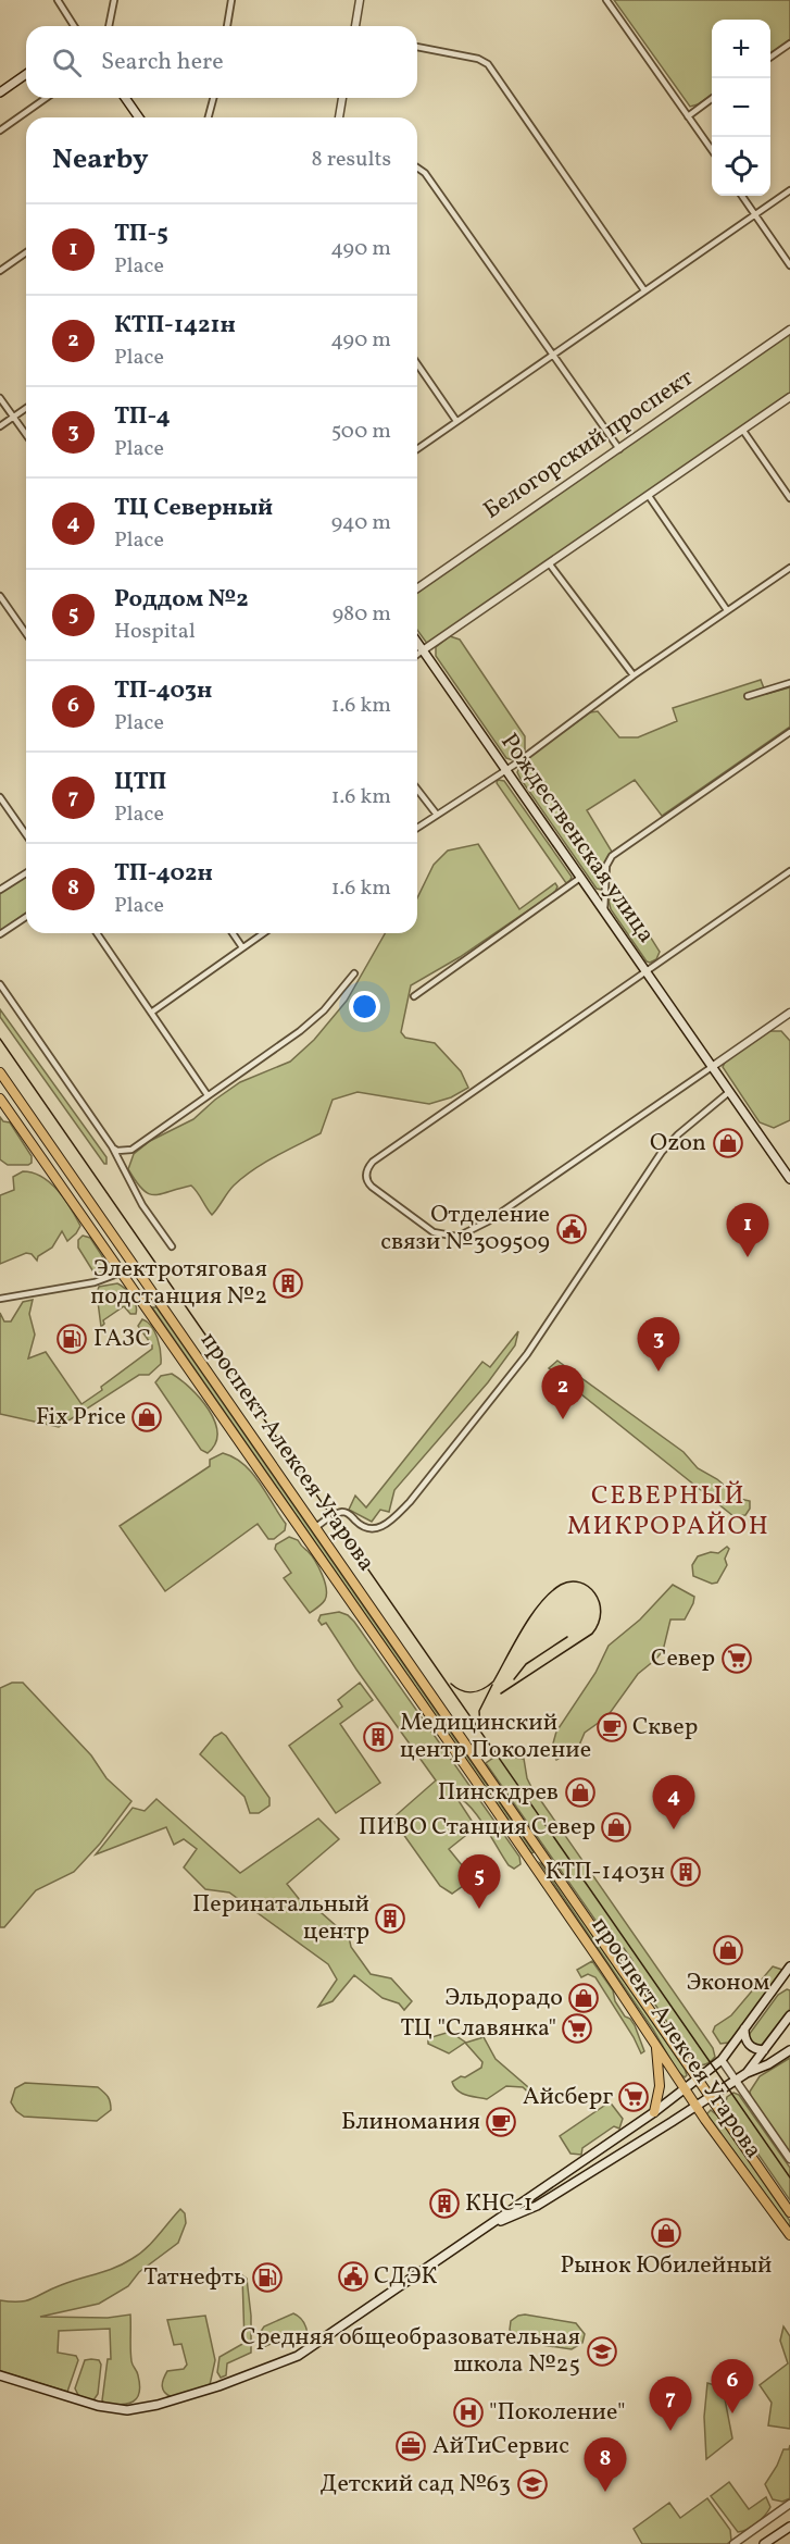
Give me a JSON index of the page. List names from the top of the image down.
{
  "streets": {
    "main road": ["Рождественская улица", "проспект Алексея Угарова"],
    "street": ["Белогорский проспект"]
  },
  "districts": ["СЕВЕРНЫЙ МИКРОРАЙОН"],
  "places": {
    "shop": [
      "Ozon",
      "Fix Price",
      "Пинскдрев",
      "ПИВО Станция Север",
      "Эконом",
      "Эльдорадо",
      "Рынок Юбилейный"
    ],
    "public building": ["Отделение связи №309509", "СДЭК"],
    "building": [
      "Электротяговая подстанция №2",
      "Медицинский центр Поколение",
      "КТП-1403н",
      "Перинатальный центр",
      "КНС-1"
    ],
    "fuel station": ["ГАЗС", "Татнефть"],
    "supermarket": ["Север", "ТЦ \"Славянка\"", "Айсберг"],
    "cafe": ["Сквер", "Блиномания"],
    "school or university": ["Средняя общеобразовательная школа №25", "Детский сад №63"],
    "hospital": ["\"Поколение\""],
    "office": ["АйТиСервис"]
  },
  "page": {
    "map_buttons": ["+", "−"],
    "search": "Search here",
    "heading": ["Nearby", "8 results"],
    "list": [
      {
        "mark": "1",
        "name": "ТП-5",
        "note": "Place",
        "value": "490 m"
      },
      {
        "mark": "2",
        "name": "КТП-1421н",
        "note": "Place",
        "value": "490 m"
      },
      {
        "mark": "3",
        "name": "ТП-4",
        "note": "Place",
        "value": "500 m"
      },
      {
        "mark": "4",
        "name": "ТЦ Северный",
        "note": "Place",
        "value": "940 m"
      },
      {
        "mark": "5",
        "name": "Роддом №2",
        "note": "Hospital",
        "value": "980 m"
      },
      {
        "mark": "6",
        "name": "ТП-403н",
        "note": "Place",
        "value": "1.6 km"
      },
      {
        "mark": "7",
        "name": "ЦТП",
        "note": "Place",
        "value": "1.6 km"
      },
      {
        "mark": "8",
        "name": "ТП-402н",
        "note": "Place",
        "value": "1.6 km"
      }
    ],
    "pins": [
      "1",
      "3",
      "2",
      "4",
      "5",
      "6",
      "7",
      "8"
    ]
  }
}
